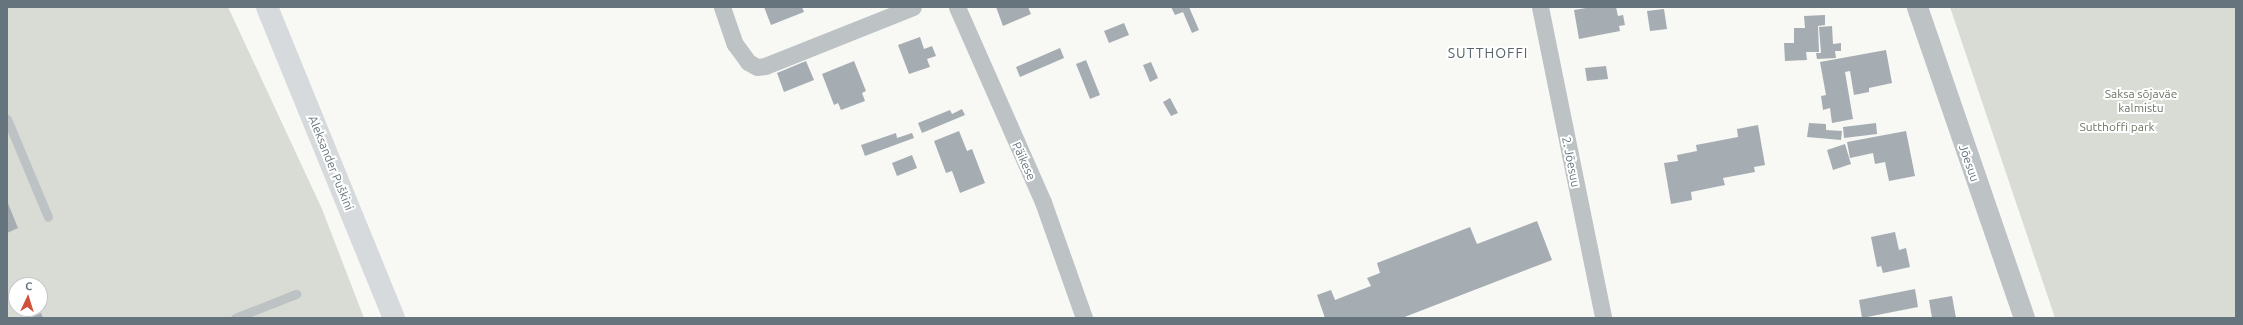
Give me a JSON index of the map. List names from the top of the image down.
{
  "streets": {
    "main road": ["Aleksander Puškini"],
    "street": ["Päikese", "2. Jõesuu", "Jõesuu"]
  },
  "districts": ["SUTTHOFFI"],
  "parks": ["Saksa sõjaväe kalmistu", "Sutthoffi park"],
  "north": "top"
}
